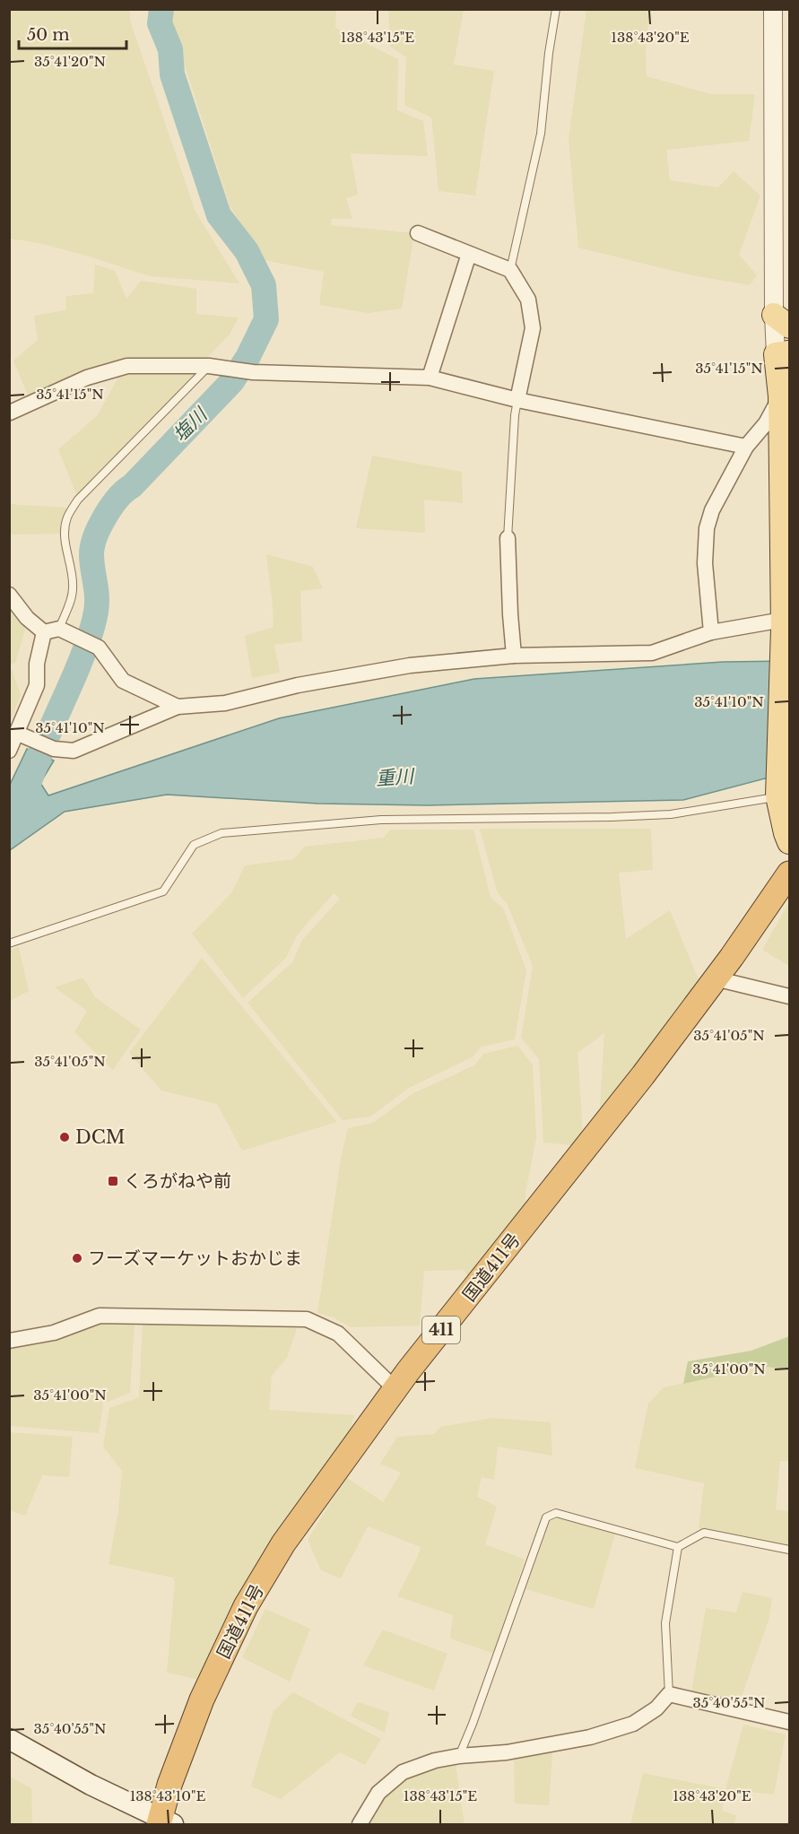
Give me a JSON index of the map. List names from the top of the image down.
{
  "streets": {
    "highway": ["国道411号", "411"]
  },
  "water": ["塩川", "重川"],
  "places": {
    "other": ["DCM", "フーズマーケットおかじま"],
    "transit": ["くろがねや前"]
  },
  "scale_bar": "50 m",
  "coordinates": [
    "138°43'15\"E",
    "138°43'20\"E",
    "35°41'20\"N",
    "35°41'15\"N",
    "35°41'10\"N",
    "35°41'05\"N",
    "35°41'00\"N",
    "35°40'55\"N",
    "138°43'10\"E"
  ]
}
